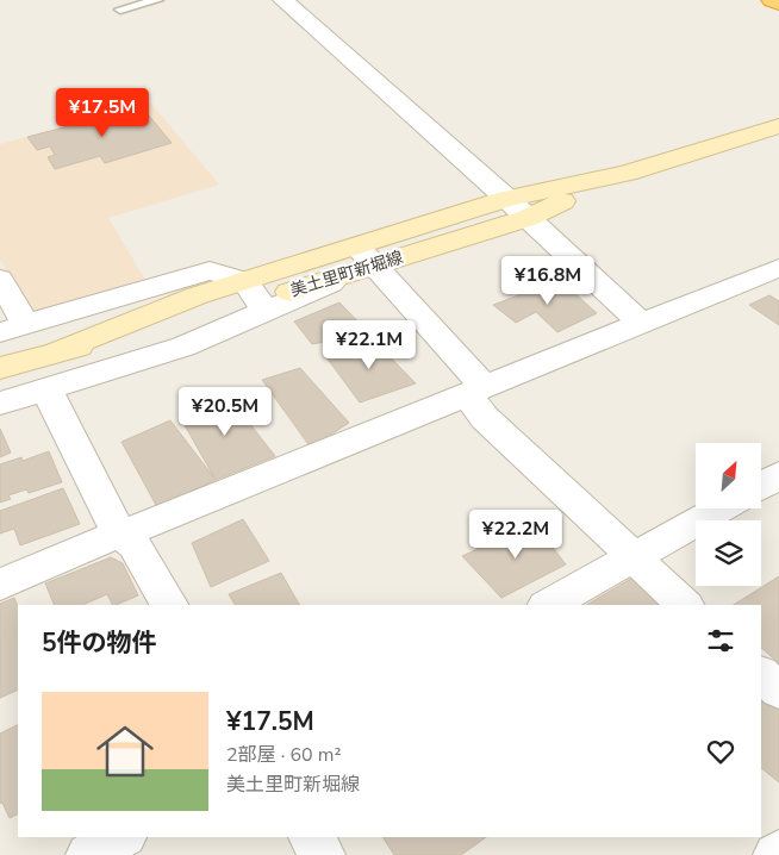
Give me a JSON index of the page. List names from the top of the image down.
{
  "streets": {
    "main road": ["美土里町新堀線"]
  },
  "north": "top right",
  "page": {
    "price": [
      "¥17.5M",
      "¥16.8M",
      "¥22.1M",
      "¥20.5M",
      "¥22.2M"
    ],
    "heading": "5件の物件",
    "list": [
      {
        "name": "¥17.5M",
        "note": "2部屋 · 60 m² · 美土里町新堀線"
      }
    ]
  }
}
